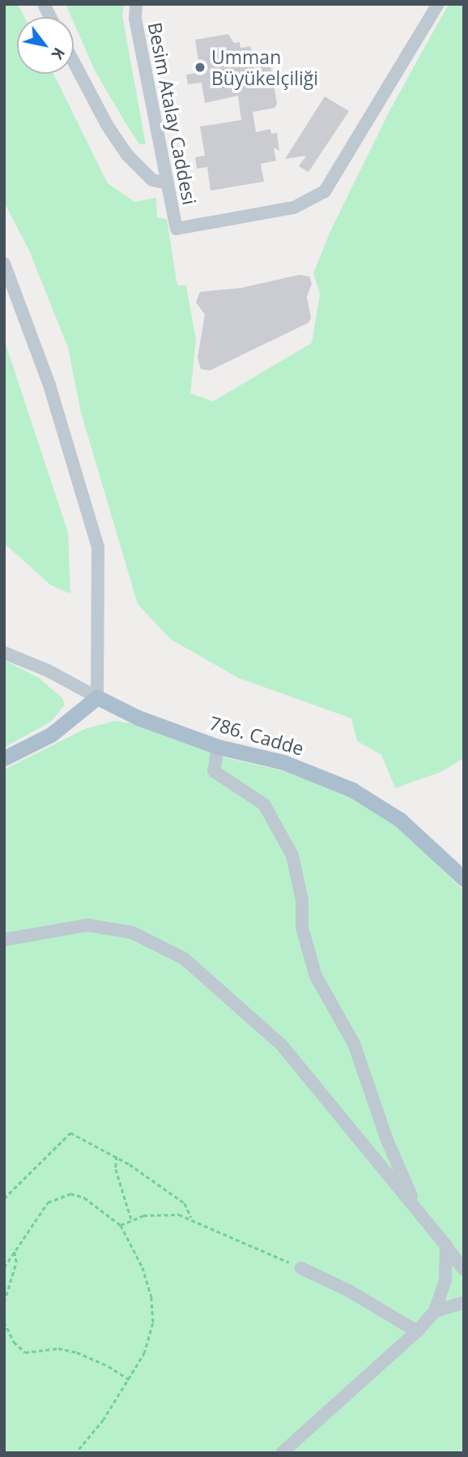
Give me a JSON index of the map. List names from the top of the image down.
{
  "streets": {
    "main road": ["786. Cadde"],
    "street": ["Besim Atalay Caddesi"]
  },
  "places": ["Umman Büyükelçiliği"],
  "north": "bottom right"
}
